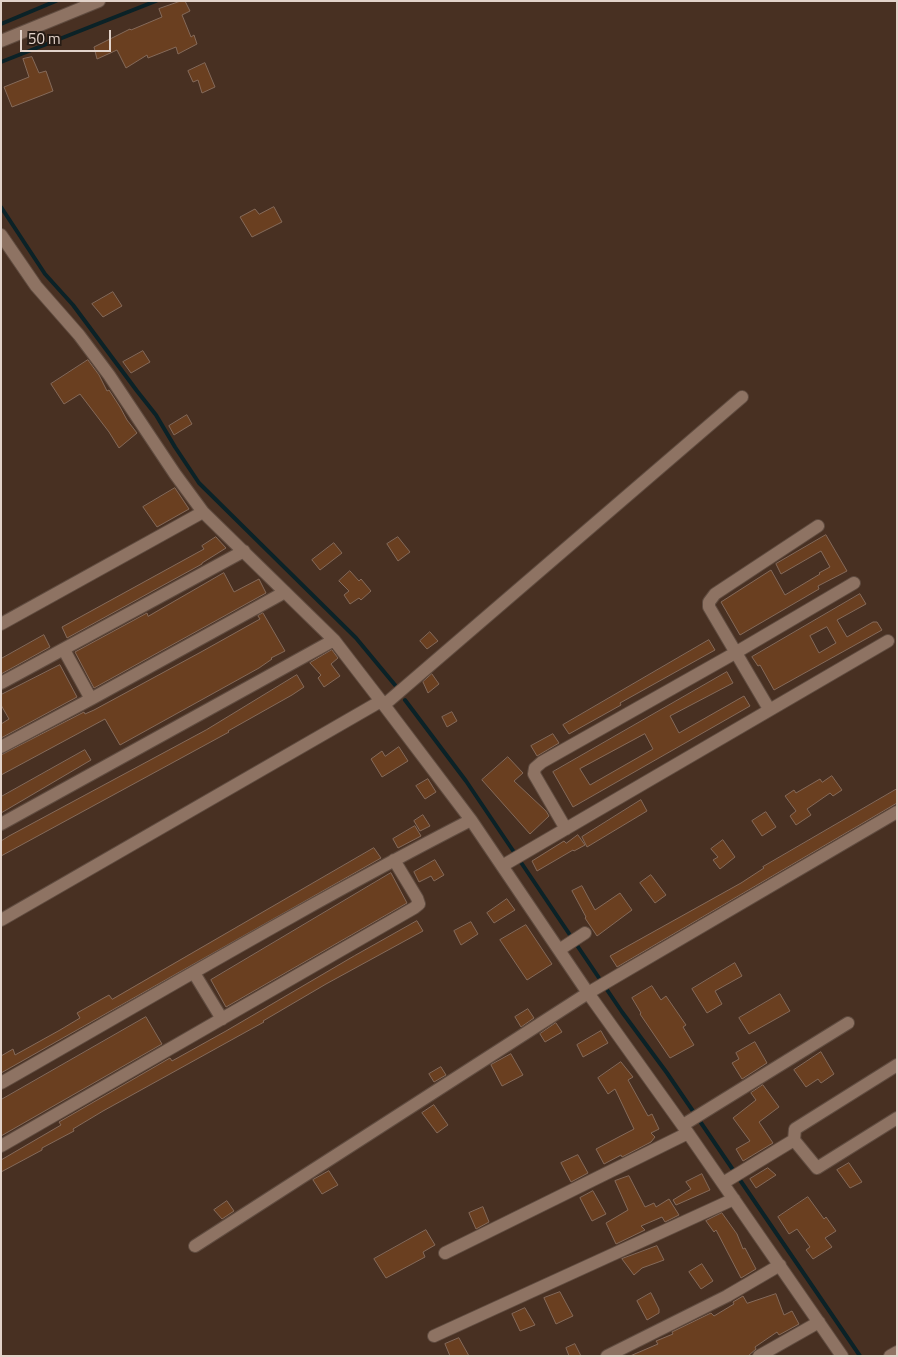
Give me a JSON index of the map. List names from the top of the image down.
{
  "scale_bar": "50 m"
}
